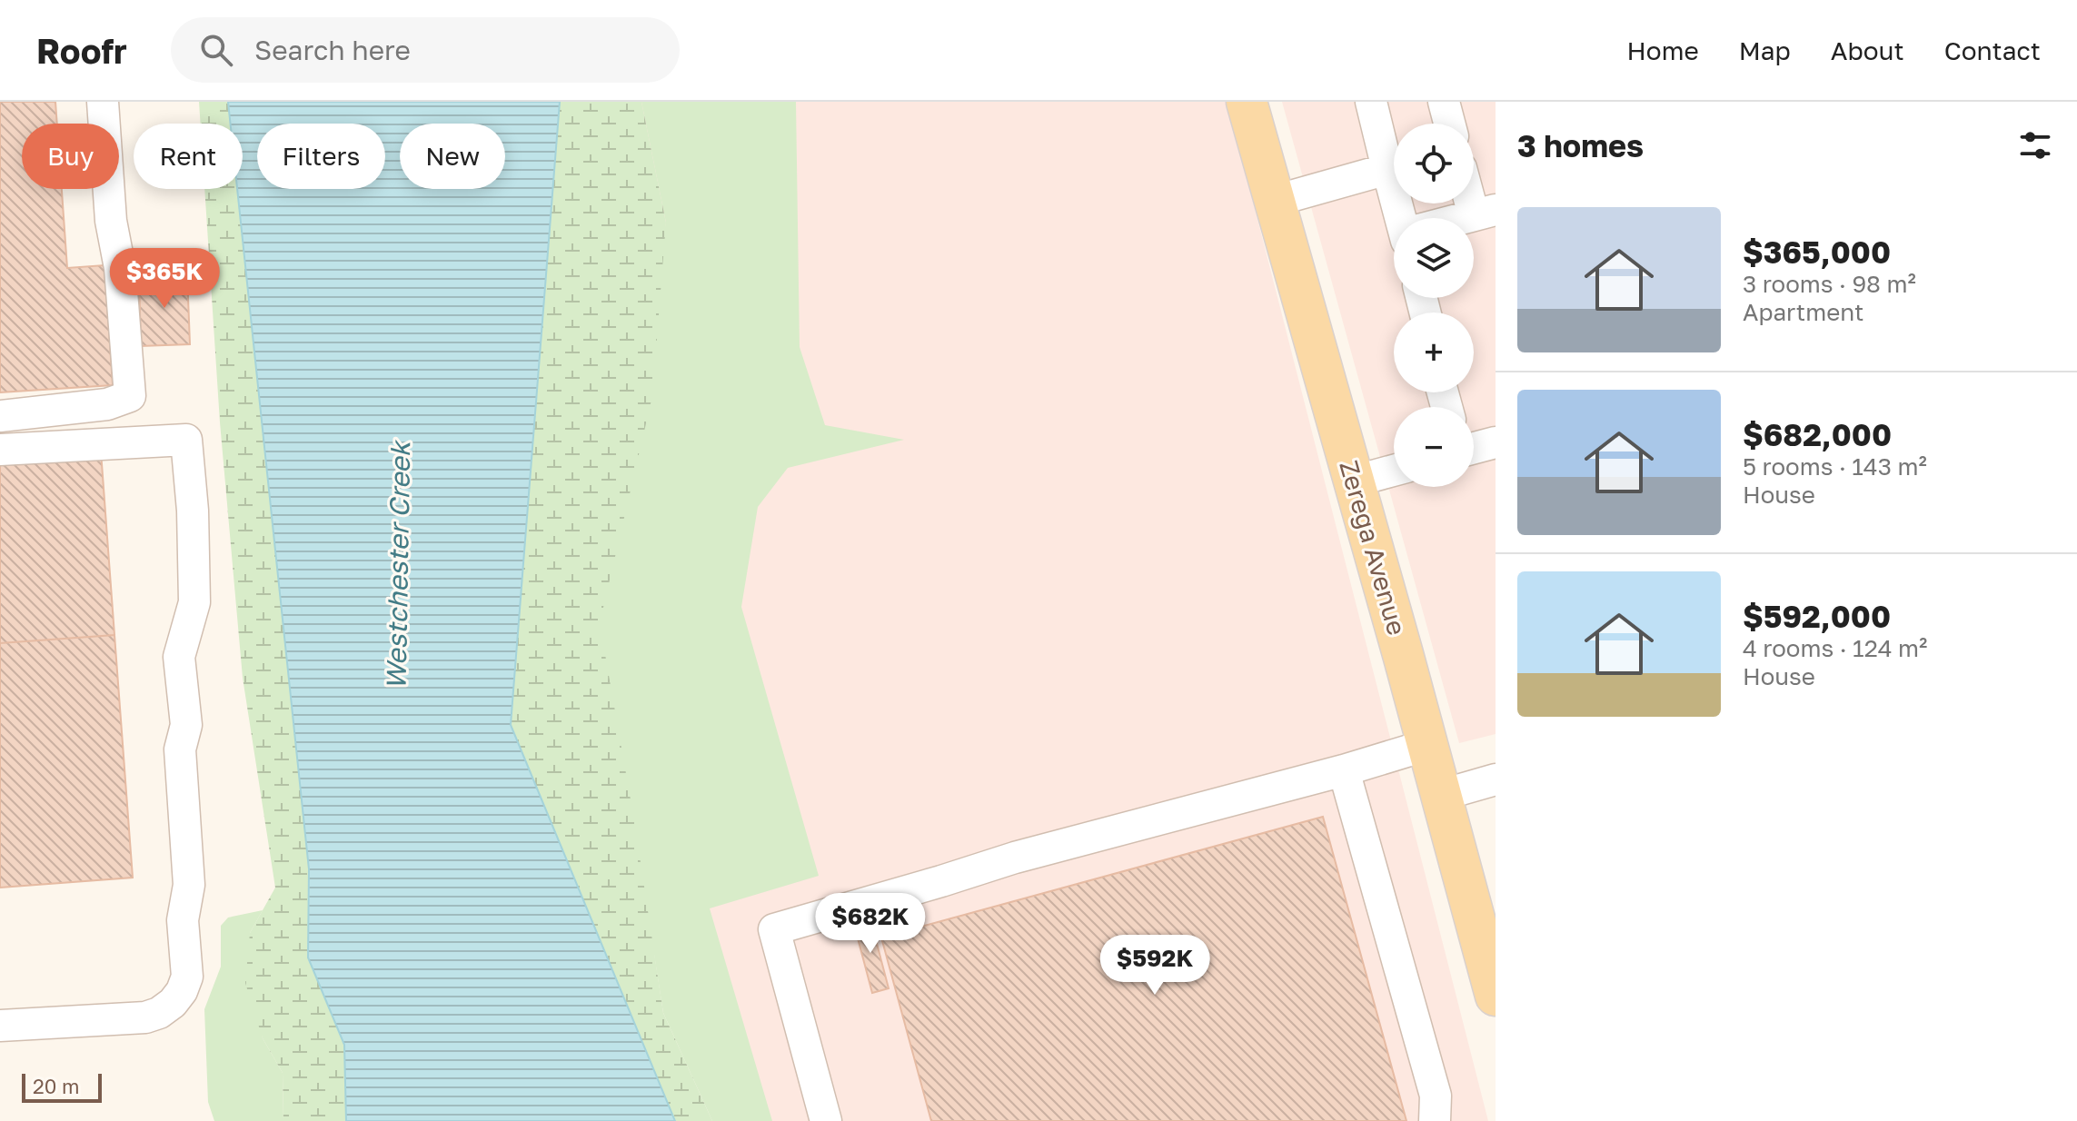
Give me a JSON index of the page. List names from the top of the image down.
{
  "streets": {
    "main road": ["Zerega Avenue"]
  },
  "water": ["Westchester Creek"],
  "scale_bar": "20 m",
  "page": {
    "header": "Roofr",
    "search": "Search here",
    "nav": [
      "Home",
      "Map",
      "About",
      "Contact"
    ],
    "heading": "3 homes",
    "map_buttons": ["+", "−"],
    "chip": [
      "Buy",
      "Rent",
      "Filters",
      "New"
    ],
    "list": [
      {
        "name": "$365,000",
        "note": "3 rooms · 98 m² · Apartment"
      },
      {
        "name": "$682,000",
        "note": "5 rooms · 143 m² · House"
      },
      {
        "name": "$592,000",
        "note": "4 rooms · 124 m² · House"
      }
    ],
    "price": ["$365K", "$682K", "$592K"],
    "scale": "20 m"
  }
}
